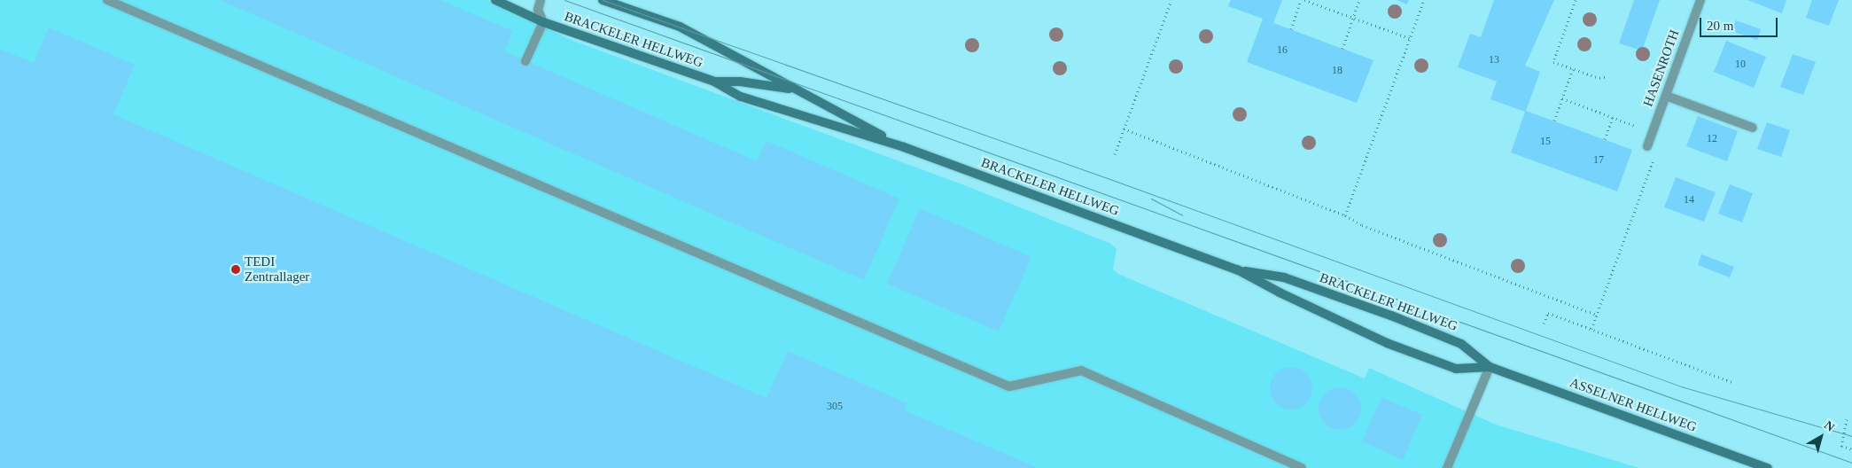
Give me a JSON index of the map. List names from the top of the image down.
{
  "streets": {
    "main road": ["BRACKELER HELLWEG", "ASSELNER HELLWEG"],
    "street": ["HASENROTH"]
  },
  "crossings": [
    ["BRACKELER HELLWEG", "ASSELNER HELLWEG"]
  ],
  "places": ["TEDI Zentrallager"],
  "house_numbers": [
    "16",
    "13",
    "10",
    "18",
    "12",
    "15",
    "17",
    "14",
    "305"
  ],
  "scale_bar": "20 m",
  "north": "top right"
}
